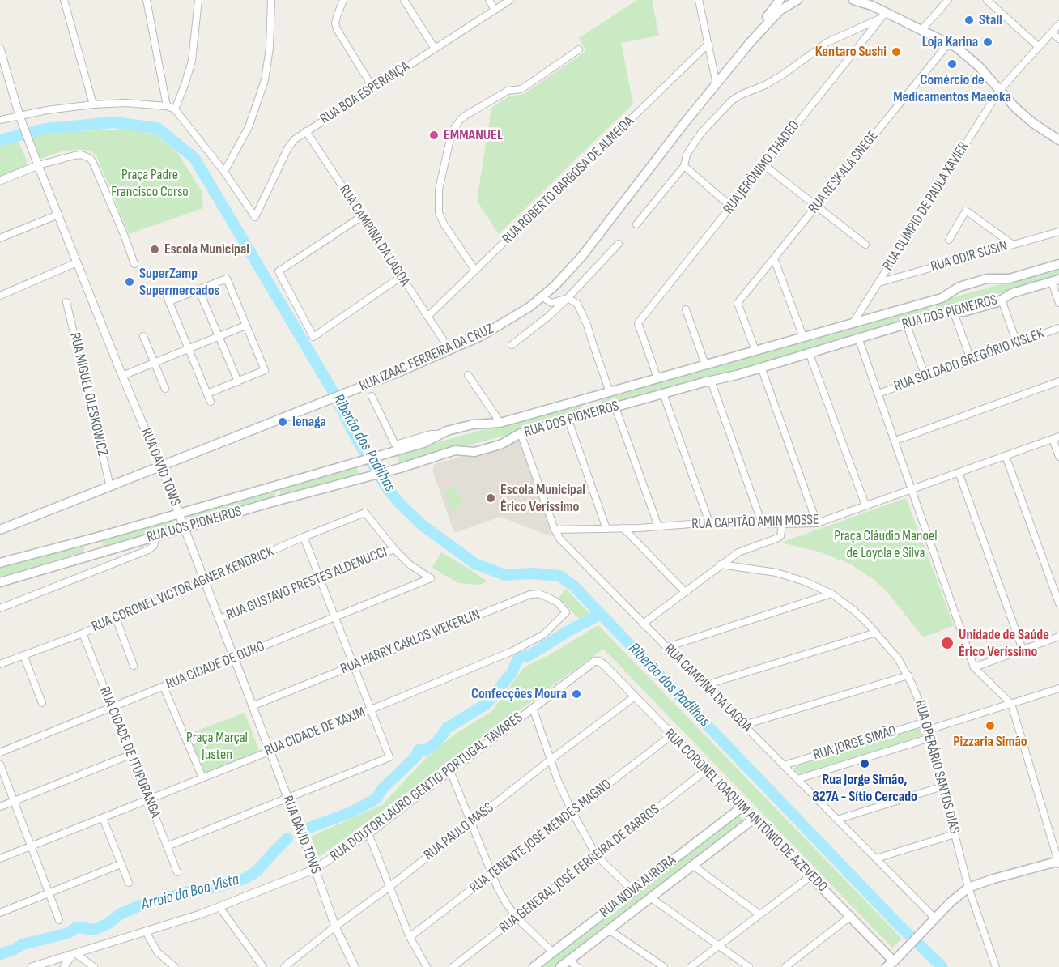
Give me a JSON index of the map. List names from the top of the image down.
{
  "streets": {
    "main road": [
      "RUA DOS PIONEIROS",
      "RUA IZAAC FERREIRA DA CRUZ",
      "RUA CORONEL JOAQUIM ANTÔNIO DE AZEVEDO",
      "RUA NOVA AURORA"
    ],
    "street": [
      "RUA BOA ESPERANÇA",
      "RUA JERÔNIMO THADEO",
      "RUA RESKALA SNEGE",
      "RUA ROBERTO BARBOSA DE ALMEIDA",
      "RUA OLÍMPIO DE PAULA XAVIER",
      "RUA CAMPINA DA LAGOA",
      "RUA ODIR SUSIN",
      "RUA SOLDADO GREGÓRIO KISLEK",
      "RUA MIGUEL OLESKOWICZ",
      "RUA DAVID TOWS",
      "RUA CAPITÃO AMIN MOSSE",
      "RUA GUSTAVO PRESTES ALDENUCCI",
      "RUA CORONEL VICTOR AGNER KENDRICK",
      "RUA HARRY CARLOS WEKERLIN",
      "RUA CIDADE DE OURO",
      "RUA CIDADE DE XAXIM",
      "RUA JORGE SIMÃO",
      "RUA CIDADE DE ITUPORANGA",
      "RUA OPERÁRIO SANTOS DIAS",
      "RUA DOUTOR LAURO GENTIO PORTUGAL TAVARES",
      "RUA PAULO MASS",
      "RUA TENENTE JOSÉ MENDES MAGNO",
      "RUA GENERAL JOSÉ FERREIRA DE BARROS"
    ]
  },
  "crossings": [
    ["RUA BOA ESPERANÇA", "RUA CAMPINA DA LAGOA"],
    ["RUA JERÔNIMO THADEO", "RUA DOS PIONEIROS"],
    ["RUA RESKALA SNEGE", "RUA DOS PIONEIROS"],
    ["RUA ROBERTO BARBOSA DE ALMEIDA", "RUA CAMPINA DA LAGOA"],
    ["RUA OLÍMPIO DE PAULA XAVIER", "RUA ODIR SUSIN"],
    ["RUA OLÍMPIO DE PAULA XAVIER", "RUA DOS PIONEIROS"],
    ["RUA CAMPINA DA LAGOA", "RUA DOS PIONEIROS"],
    ["RUA CAMPINA DA LAGOA", "RUA CAPITÃO AMIN MOSSE"],
    ["RUA CAMPINA DA LAGOA", "RUA JORGE SIMÃO"],
    ["RUA DOS PIONEIROS", "RUA DAVID TOWS"],
    ["RUA IZAAC FERREIRA DA CRUZ", "RUA MIGUEL OLESKOWICZ"],
    ["RUA IZAAC FERREIRA DA CRUZ", "RUA DAVID TOWS"],
    ["RUA DAVID TOWS", "RUA GUSTAVO PRESTES ALDENUCCI"],
    ["RUA DAVID TOWS", "RUA CORONEL VICTOR AGNER KENDRICK"],
    ["RUA DAVID TOWS", "RUA HARRY CARLOS WEKERLIN"],
    ["RUA DAVID TOWS", "RUA CIDADE DE OURO"],
    ["RUA DAVID TOWS", "RUA CIDADE DE XAXIM"],
    ["RUA DAVID TOWS", "RUA DOUTOR LAURO GENTIO PORTUGAL TAVARES"],
    ["RUA DAVID TOWS", "RUA PAULO MASS"],
    ["RUA GUSTAVO PRESTES ALDENUCCI", "RUA CORONEL VICTOR AGNER KENDRICK"],
    ["RUA GUSTAVO PRESTES ALDENUCCI", "RUA CIDADE DE OURO"],
    ["RUA CORONEL VICTOR AGNER KENDRICK", "RUA CIDADE DE OURO"],
    ["RUA CORONEL VICTOR AGNER KENDRICK", "RUA CIDADE DE ITUPORANGA"],
    ["RUA HARRY CARLOS WEKERLIN", "RUA CIDADE DE XAXIM"],
    ["RUA CIDADE DE OURO", "RUA CIDADE DE ITUPORANGA"],
    ["RUA CIDADE DE XAXIM", "RUA CIDADE DE ITUPORANGA"],
    ["RUA JORGE SIMÃO", "RUA OPERÁRIO SANTOS DIAS"],
    ["RUA DOUTOR LAURO GENTIO PORTUGAL TAVARES", "RUA CORONEL JOAQUIM ANTÔNIO DE AZEVEDO"],
    ["RUA CORONEL JOAQUIM ANTÔNIO DE AZEVEDO", "RUA PAULO MASS"],
    ["RUA CORONEL JOAQUIM ANTÔNIO DE AZEVEDO", "RUA TENENTE JOSÉ MENDES MAGNO"],
    ["RUA CORONEL JOAQUIM ANTÔNIO DE AZEVEDO", "RUA GENERAL JOSÉ FERREIRA DE BARROS"],
    ["RUA CORONEL JOAQUIM ANTÔNIO DE AZEVEDO", "RUA NOVA AURORA"]
  ],
  "water": ["Riberão dos Padilhas", "Arroio da Boa Vista"],
  "parks": ["Praça Padre Francisco Corso", "Praça Cláudio Manoel de Loyola e Silva", "Praça Marçal Justen"],
  "places": [
    "Stall",
    "Loja Karina",
    "Kentaro Sushi",
    "Comércio de Medicamentos Maeoka",
    "EMMANUEL",
    "Escola Municipal",
    "SuperZamp Supermercados",
    "Ienaga",
    "Escola Municipal Érico Veríssimo",
    "Unidade de Saúde Érico Veríssimo",
    "Confecções Moura",
    "Pizzaria Simão",
    "Rua Jorge Simão, 827A - Sítio Cercado"
  ]
}
